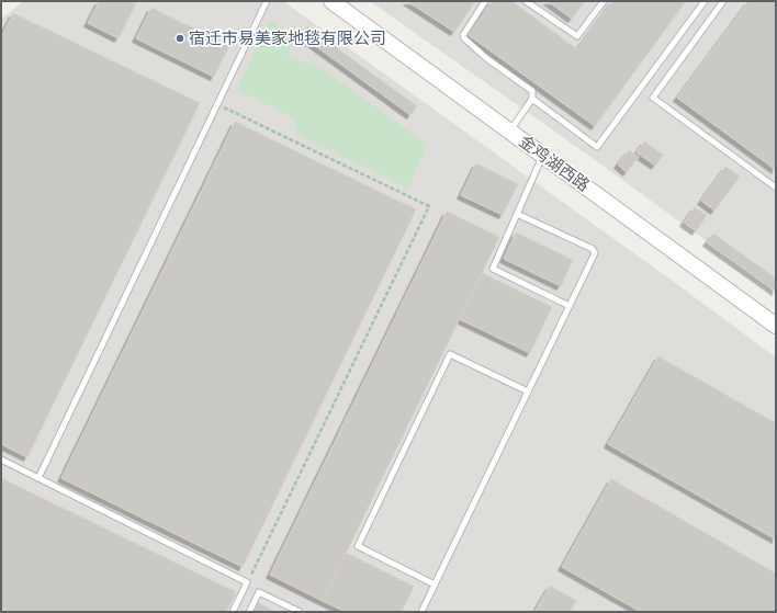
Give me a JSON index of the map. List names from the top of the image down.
{
  "streets": {
    "street": ["金鸡湖西路"]
  },
  "places": ["宿迁市易美家地毯有限公司"]
}
